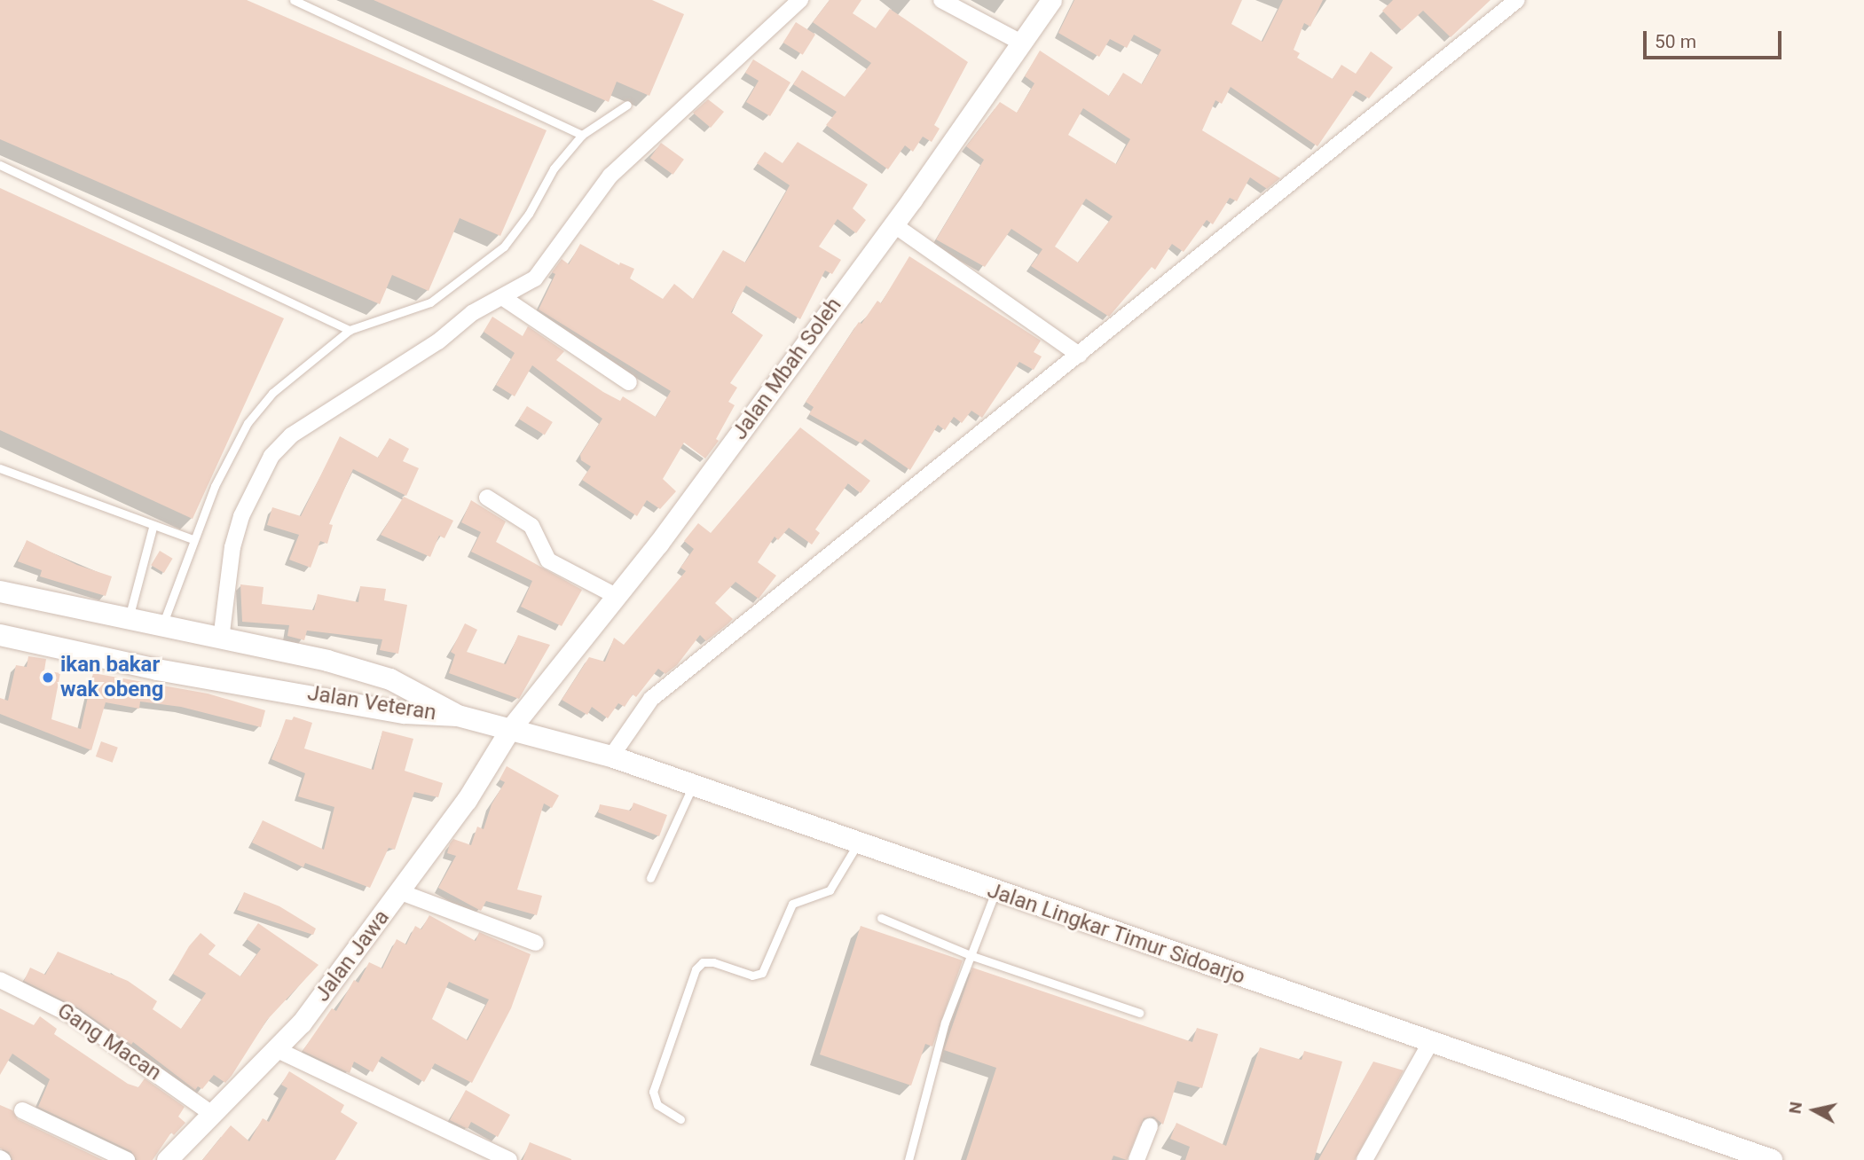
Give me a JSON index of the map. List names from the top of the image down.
{
  "streets": {
    "main road": ["Jalan Veteran", "Jalan Lingkar Timur Sidoarjo"],
    "street": ["Jalan Mbah Soleh", "Jalan Jawa", "Gang Macan"]
  },
  "crossings": [
    ["Jalan Mbah Soleh", "Jalan Lingkar Timur Sidoarjo"],
    ["Jalan Mbah Soleh", "Jalan Jawa"],
    ["Jalan Veteran", "Jalan Lingkar Timur Sidoarjo"],
    ["Jalan Lingkar Timur Sidoarjo", "Jalan Jawa"],
    ["Jalan Jawa", "Gang Macan"]
  ],
  "places": ["ikan bakar wak obeng"],
  "scale_bar": "50 m",
  "north": "left"
}
